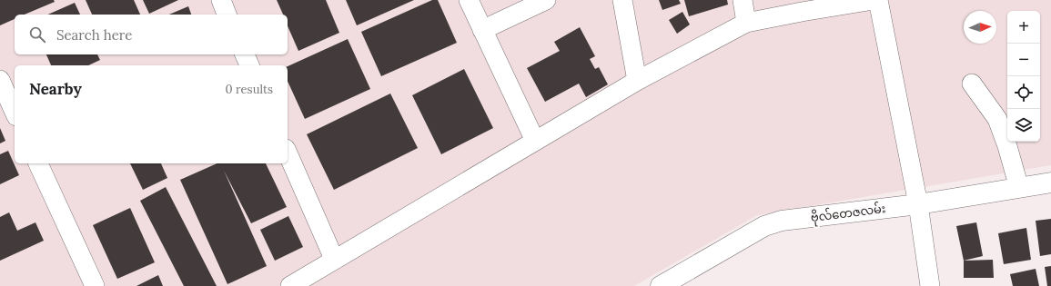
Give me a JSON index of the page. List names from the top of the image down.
{
  "streets": {
    "main road": ["ဗိုလ်တေဇလမ်း"]
  },
  "north": "right",
  "page": {
    "map_buttons": ["+", "−"],
    "search": "Search here",
    "heading": ["Nearby", "0 results"]
  }
}
